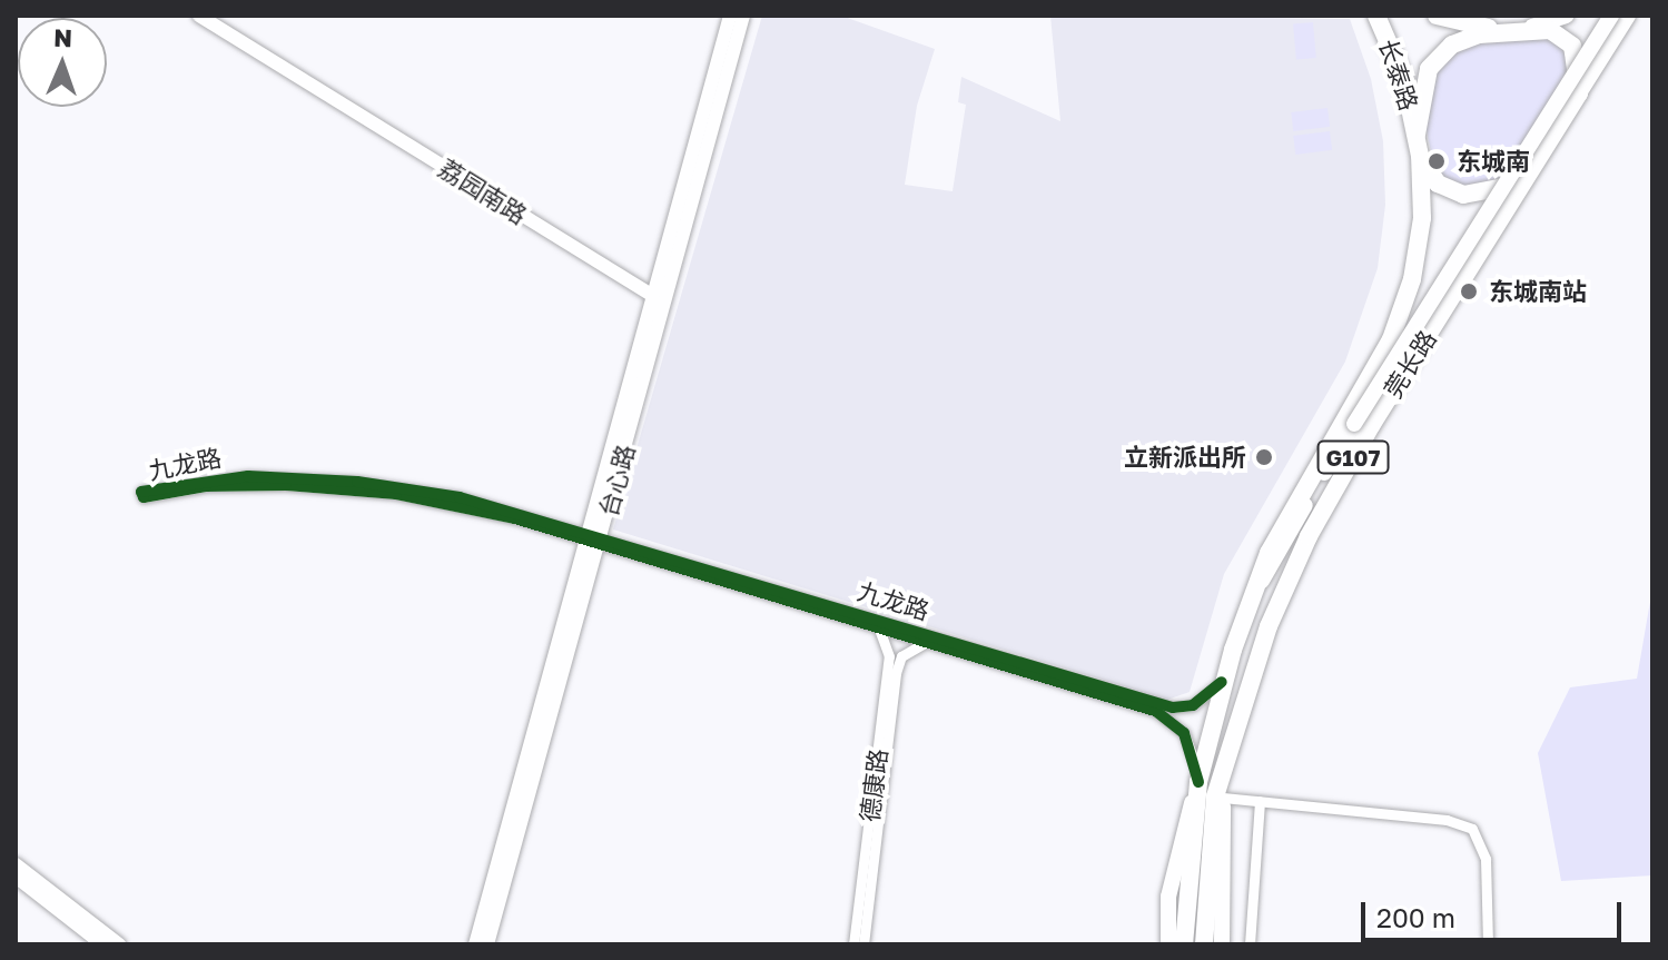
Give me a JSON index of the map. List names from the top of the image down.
{
  "streets": {
    "highway": ["长泰路", "莞长路", "G107"],
    "main road": ["荔园南路", "台心路"],
    "street": ["九龙路", "德康路"]
  },
  "crossings": [
    ["长泰路", "莞长路"],
    ["荔园南路", "台心路"],
    ["莞长路", "九龙路"],
    ["九龙路", "台心路"],
    ["九龙路", "德康路"]
  ],
  "places": ["东城南", "东城南站", "立新派出所"],
  "scale_bar": "200 m",
  "north": "top"
}
